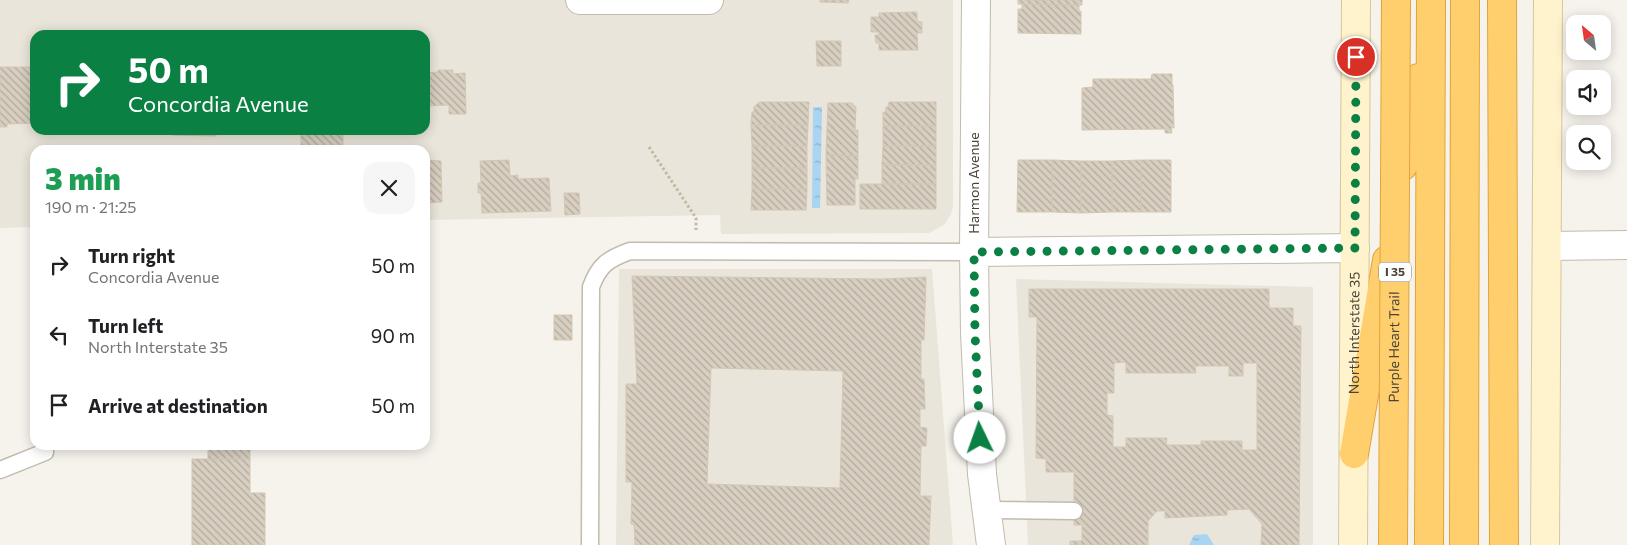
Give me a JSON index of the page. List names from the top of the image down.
{
  "streets": {
    "highway": ["I 35", "Purple Heart Trail"],
    "main road": ["North Interstate 35"],
    "street": ["Harmon Avenue"]
  },
  "north": "top left",
  "page": {
    "turn": ["50 m", "Concordia Avenue"],
    "heading": ["3 min", "190 m · 21:25"],
    "list": [
      {
        "name": "Turn right",
        "note": "Concordia Avenue",
        "value": "50 m"
      },
      {
        "name": "Turn left",
        "note": "North Interstate 35",
        "value": "90 m"
      },
      {
        "name": "Arrive at destination",
        "value": "50 m"
      }
    ]
  }
}
